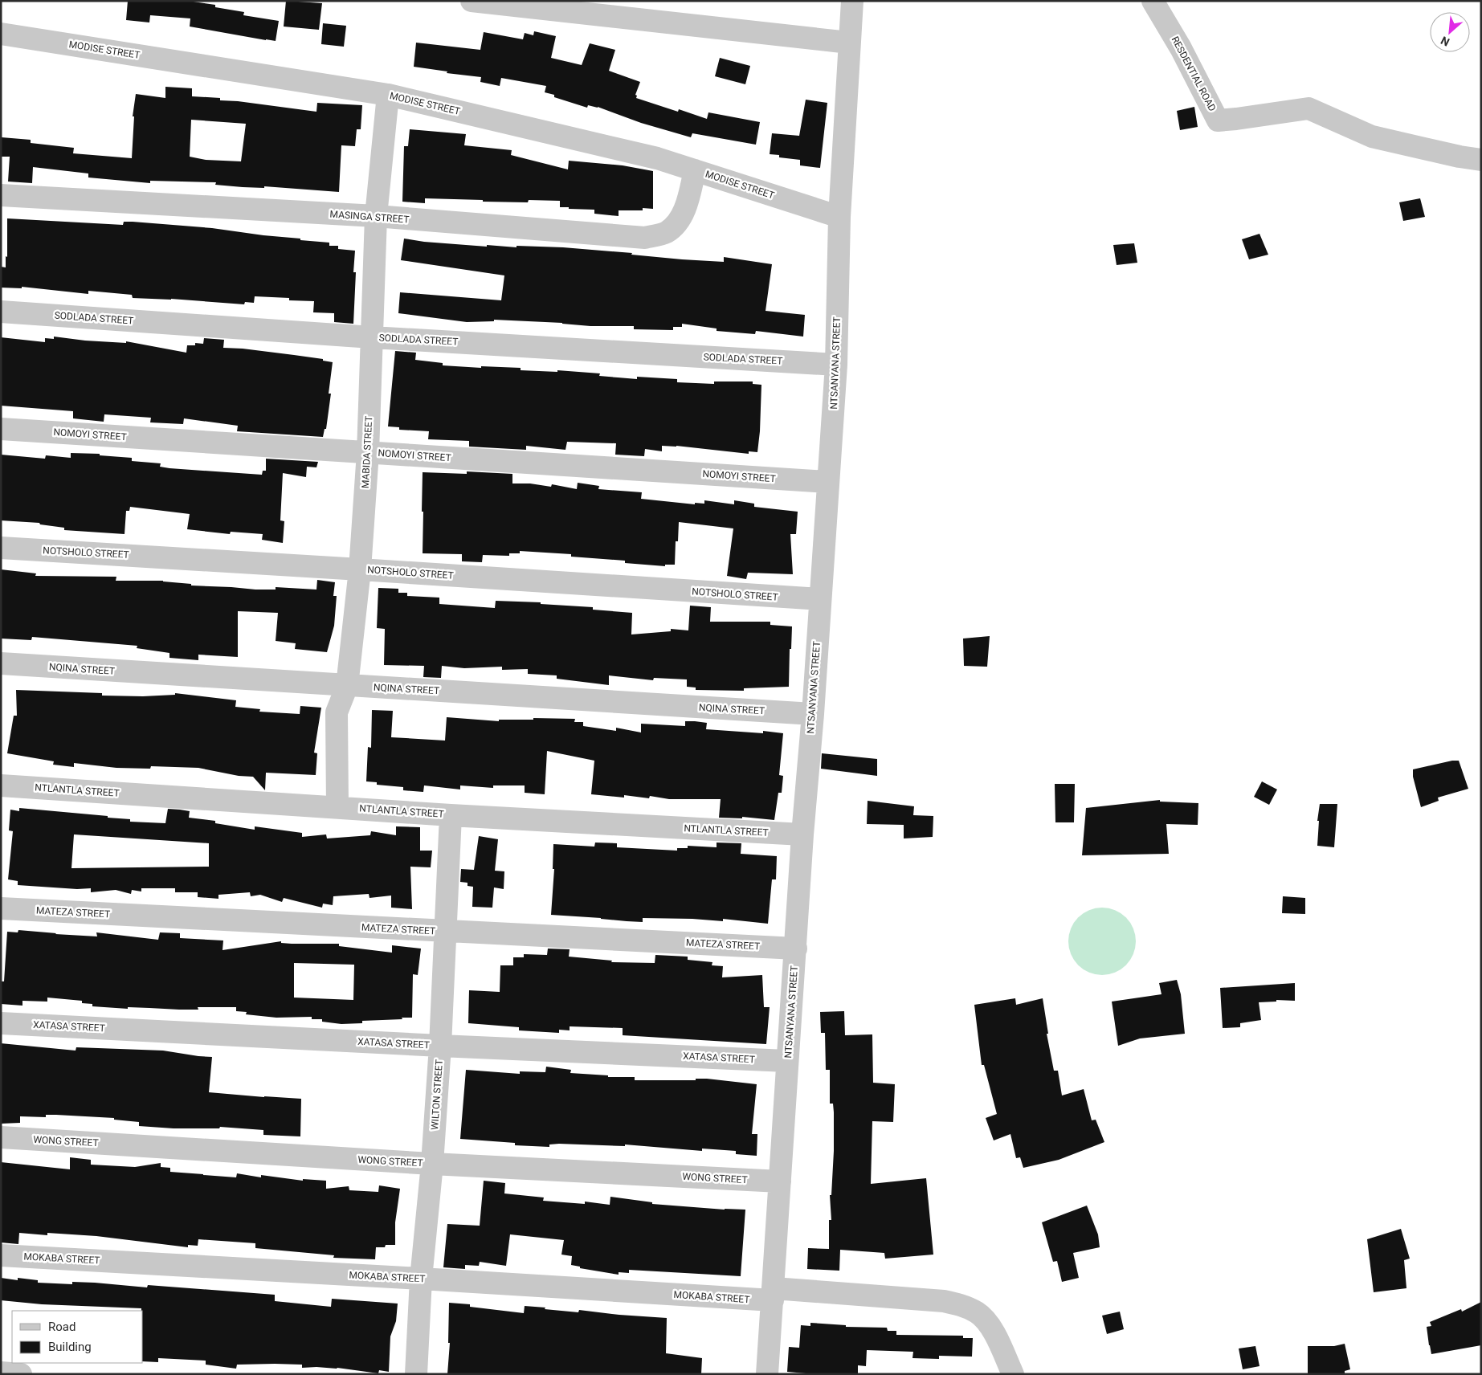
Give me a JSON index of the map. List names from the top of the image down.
{
  "streets": {
    "street": [
      "MODISE STREET",
      "RESDENTIAL ROAD",
      "MASINGA STREET",
      "SODLADA STREET",
      "NTSANYANA STREET",
      "NOMOYI STREET",
      "MABIDA STREET",
      "NOTSHOLO STREET",
      "NQINA STREET",
      "NTLANTLA STREET",
      "MATEZA STREET",
      "XATASA STREET",
      "WILTON STREET",
      "WONG STREET",
      "MOKABA STREET"
    ]
  },
  "crossings": [
    ["MODISE STREET", "MASINGA STREET"],
    ["MODISE STREET", "NTSANYANA STREET"],
    ["MODISE STREET", "MABIDA STREET"],
    ["MASINGA STREET", "MABIDA STREET"],
    ["SODLADA STREET", "NTSANYANA STREET"],
    ["SODLADA STREET", "MABIDA STREET"],
    ["NTSANYANA STREET", "NOMOYI STREET"],
    ["NTSANYANA STREET", "NOTSHOLO STREET"],
    ["NTSANYANA STREET", "NQINA STREET"],
    ["NTSANYANA STREET", "NTLANTLA STREET"],
    ["NTSANYANA STREET", "MATEZA STREET"],
    ["NTSANYANA STREET", "XATASA STREET"],
    ["NTSANYANA STREET", "WONG STREET"],
    ["NTSANYANA STREET", "MOKABA STREET"],
    ["NOMOYI STREET", "MABIDA STREET"],
    ["MABIDA STREET", "NOTSHOLO STREET"],
    ["MABIDA STREET", "NQINA STREET"],
    ["MABIDA STREET", "NTLANTLA STREET"],
    ["NTLANTLA STREET", "WILTON STREET"],
    ["MATEZA STREET", "WILTON STREET"],
    ["XATASA STREET", "WILTON STREET"],
    ["WILTON STREET", "WONG STREET"],
    ["WILTON STREET", "MOKABA STREET"]
  ],
  "legend": ["Road", "Building"],
  "north": "bottom left"
}
